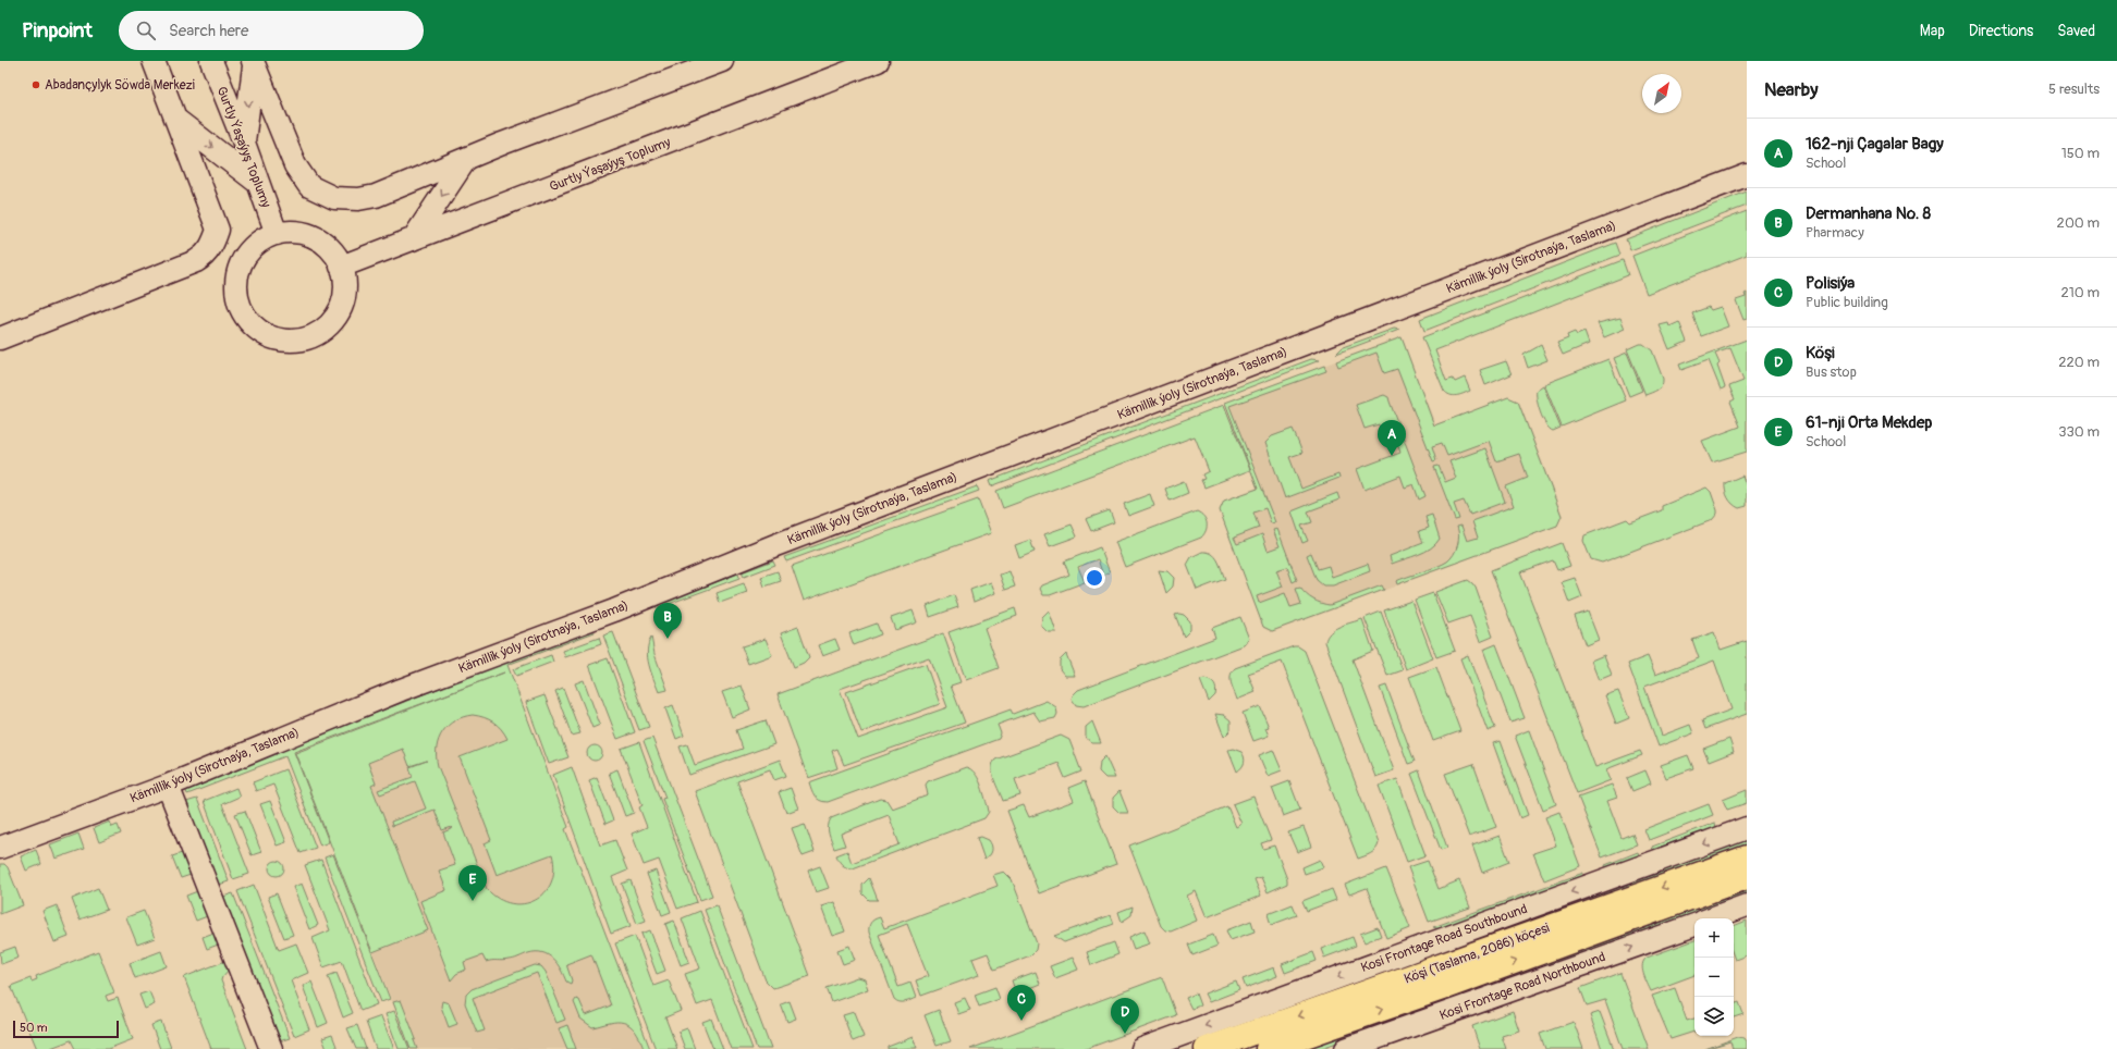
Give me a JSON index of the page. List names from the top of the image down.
{
  "streets": {
    "main road": ["Köşi (Taslama, 2086) köçesi"],
    "street": [
      "Gurtly Ýaşaýyş Toplumy",
      "Kämillik ýoly (Sirotnaýa, Taslama)",
      "Kosi Frontage Road Southbound",
      "Kosi Frontage Road Northbound"
    ]
  },
  "one_way": ["Kosi Frontage Road Southbound", "Kosi Frontage Road Northbound"],
  "places": ["Abadançylyk Söwda Merkezi"],
  "scale_bar": "50 m",
  "north": "top right",
  "page": {
    "header": "Pinpoint",
    "search": "Search here",
    "nav": ["Map", "Directions", "Saved"],
    "heading": ["Nearby", "5 results"],
    "list": [
      {
        "mark": "A",
        "name": "162-nji Çagalar Bagy",
        "note": "School",
        "value": "150 m"
      },
      {
        "mark": "B",
        "name": "Dermanhana No. 8",
        "note": "Pharmacy",
        "value": "200 m"
      },
      {
        "mark": "C",
        "name": "Polisiýa",
        "note": "Public building",
        "value": "210 m"
      },
      {
        "mark": "D",
        "name": "Köşi",
        "note": "Bus stop",
        "value": "220 m"
      },
      {
        "mark": "E",
        "name": "61-nji Orta Mekdep",
        "note": "School",
        "value": "330 m"
      }
    ],
    "pins": [
      "A",
      "B",
      "E",
      "C",
      "D"
    ],
    "map_buttons": ["+", "−"],
    "scale": "50 m"
  }
}
